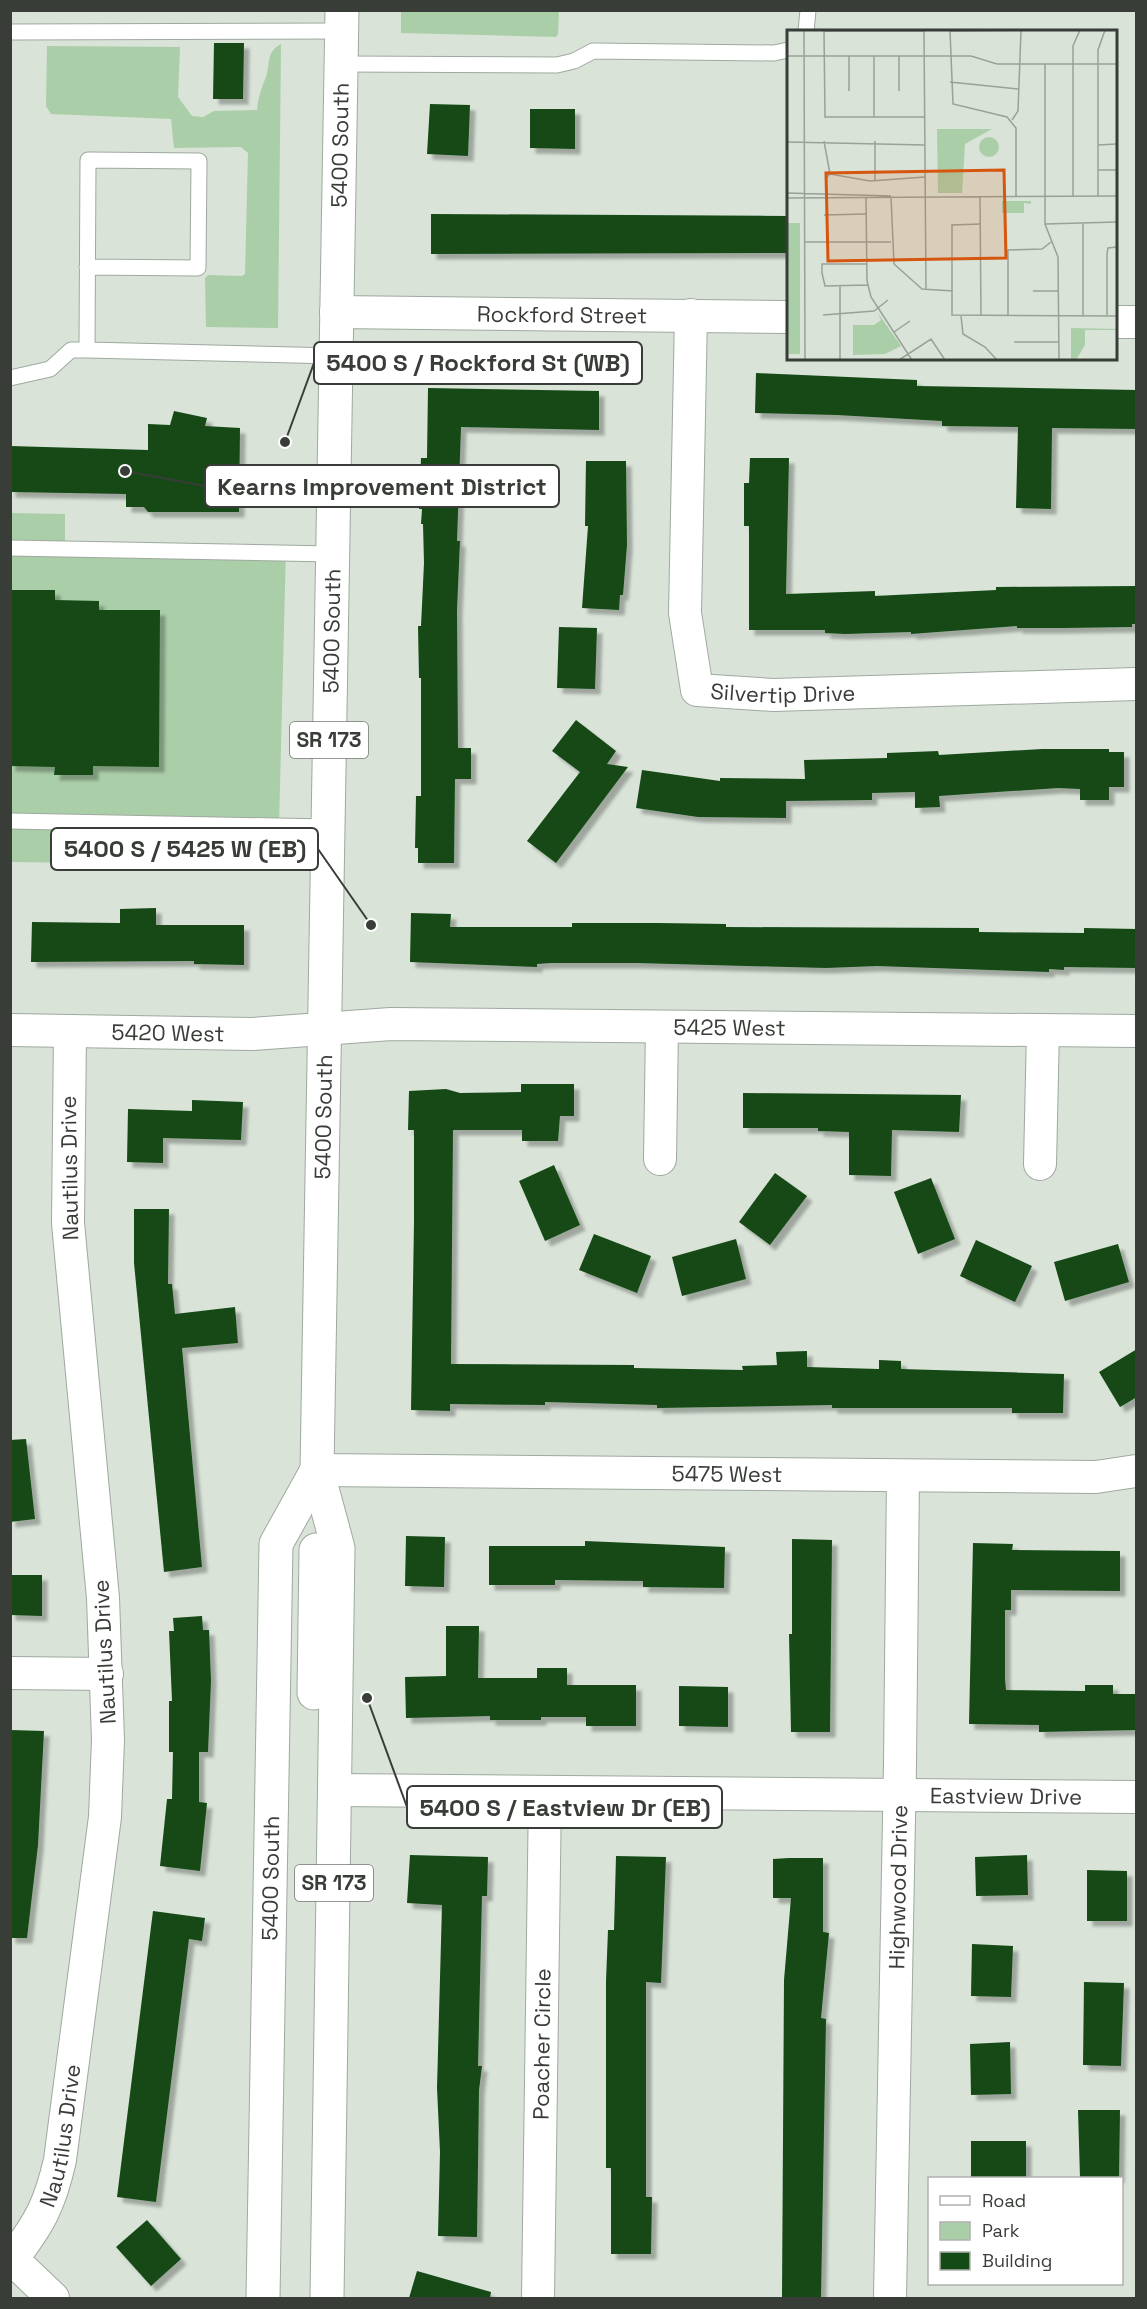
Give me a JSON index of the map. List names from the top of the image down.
{
  "streets": {
    "main road": ["5400 South", "SR 173"],
    "street": [
      "Rockford Street",
      "Silvertip Drive",
      "5425 West",
      "5420 West",
      "Nautilus Drive",
      "5475 West",
      "Eastview Drive",
      "Highwood Drive",
      "Poacher Circle"
    ]
  },
  "crossings": [
    ["5400 South", "Rockford Street"],
    ["5400 South", "5425 West"],
    ["5400 South", "5420 West"],
    ["5400 South", "5475 West"],
    ["5400 South", "Eastview Drive"],
    ["Rockford Street", "Silvertip Drive"],
    ["5425 West", "5420 West"],
    ["5420 West", "Nautilus Drive"],
    ["5475 West", "Highwood Drive"],
    ["Eastview Drive", "Highwood Drive"],
    ["Eastview Drive", "Poacher Circle"]
  ],
  "places": [
    "5400 S / Rockford St (WB)",
    "Kearns Improvement District",
    "5400 S / 5425 W (EB)",
    "5400 S / Eastview Dr (EB)"
  ],
  "legend": ["Road", "Park", "Building"]
}
